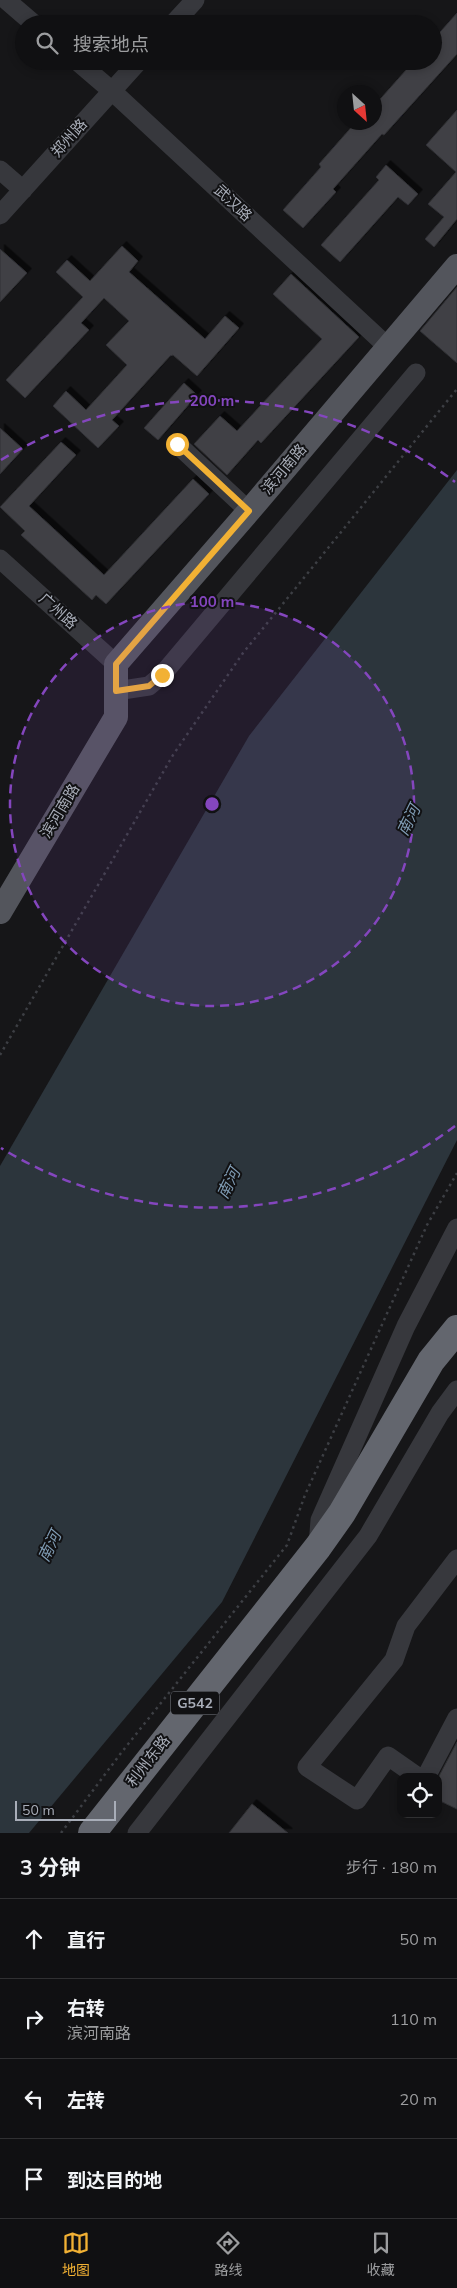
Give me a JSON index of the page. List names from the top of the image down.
{
  "streets": {
    "highway": ["G542", "利州东路"],
    "main road": ["滨河南路"],
    "street": ["郑州路", "武汉路", "广州路"]
  },
  "crossings": [
    ["郑州路", "武汉路"],
    ["武汉路", "滨河南路"],
    ["滨河南路", "广州路"],
    ["G542", "利州东路"]
  ],
  "water": ["南河"],
  "scale_bar": "50 m",
  "north": "bottom right",
  "page": {
    "search": "搜索地点",
    "scale": "50 m",
    "heading": ["3 分钟", "步行 · 180 m"],
    "list": [
      ["直行", "50 m"],
      ["右转", "滨河南路", "110 m"],
      ["左转", "20 m"],
      "到达目的地"
    ],
    "nav": ["地图", "路线", "收藏"]
  },
  "rings": ["200 m", "100 m"]
}
